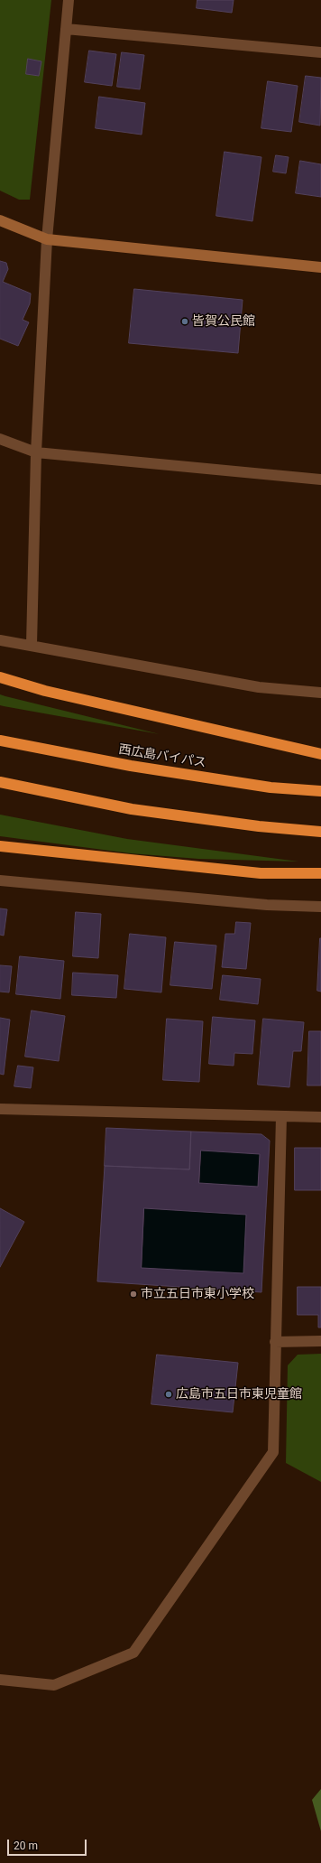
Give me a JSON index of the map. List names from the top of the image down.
{
  "streets": {
    "highway": ["西広島バイパス"]
  },
  "places": ["皆賀公民館", "市立五日市東小学校", "広島市五日市東児童館"],
  "scale_bar": "20 m"
}
